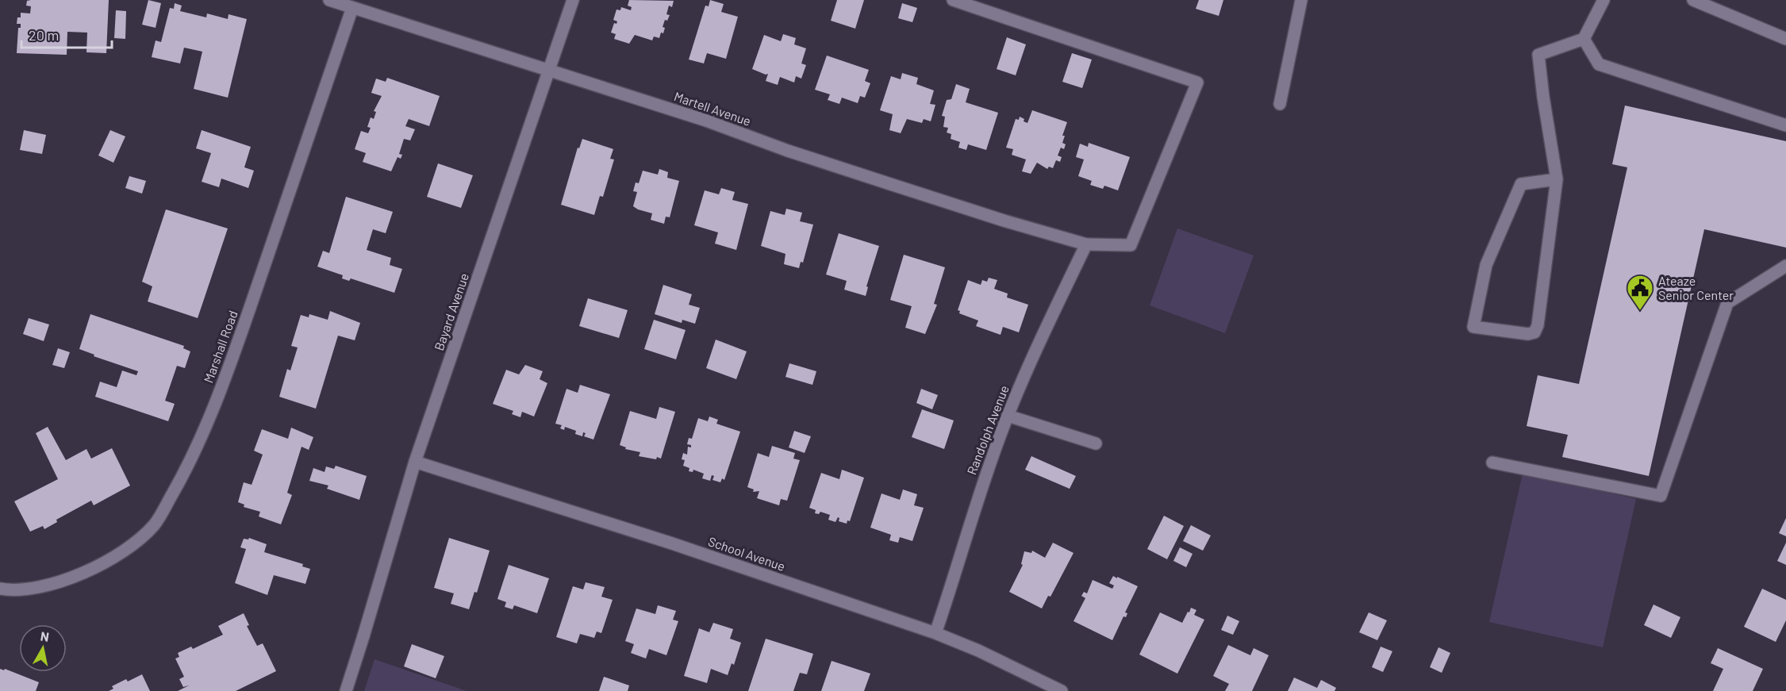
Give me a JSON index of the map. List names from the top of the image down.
{
  "streets": {
    "street": [
      "Martell Avenue",
      "Bayard Avenue",
      "Marshall Road",
      "Randolph Avenue",
      "School Avenue"
    ]
  },
  "crossings": [
    ["Martell Avenue", "Bayard Avenue"],
    ["Martell Avenue", "Marshall Road"],
    ["Martell Avenue", "Randolph Avenue"],
    ["Bayard Avenue", "School Avenue"],
    ["Randolph Avenue", "School Avenue"]
  ],
  "places": {
    "public building": ["Ateaze Senior Center"]
  },
  "scale_bar": "20 m",
  "north": "top"
}
